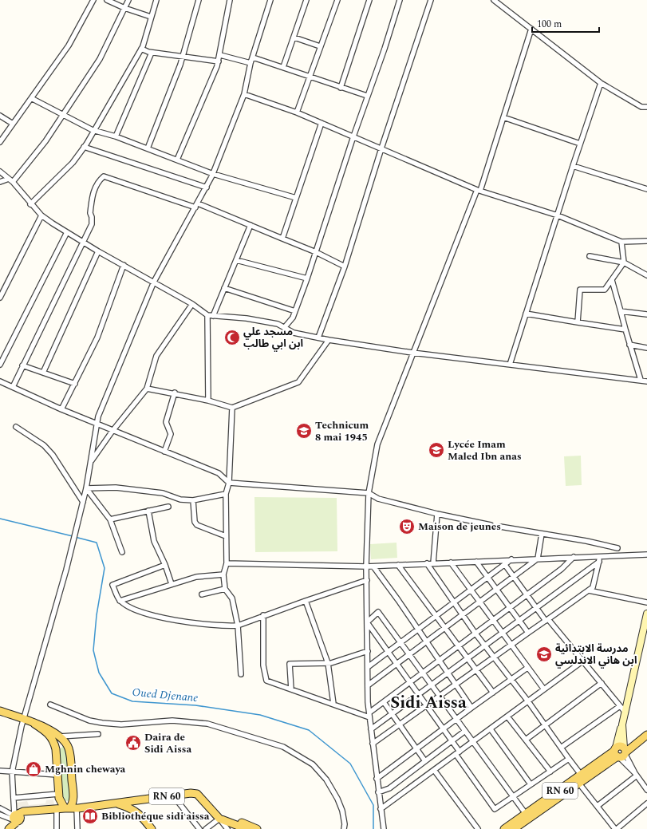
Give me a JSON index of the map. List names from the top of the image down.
{
  "streets": {
    "main road": ["RN 60"]
  },
  "districts": ["Sidi Aissa"],
  "water": ["Oued Djenane"],
  "places": {
    "mosque": ["مسجد علي ابن ابي طالب"],
    "school or university": ["Technicum 8 mai 1945", "Lycée Imam Maled Ibn anas", "مدرسة الابتدائية ابن هاني الاندلسي"],
    "theatre": ["Maison de jeunes"],
    "public building": ["Daira de Sidi Aissa"],
    "shop": ["Mghnin chewaya"],
    "library": ["Bibliothéque sidi aissa"]
  },
  "scale_bar": "100 m"
}
